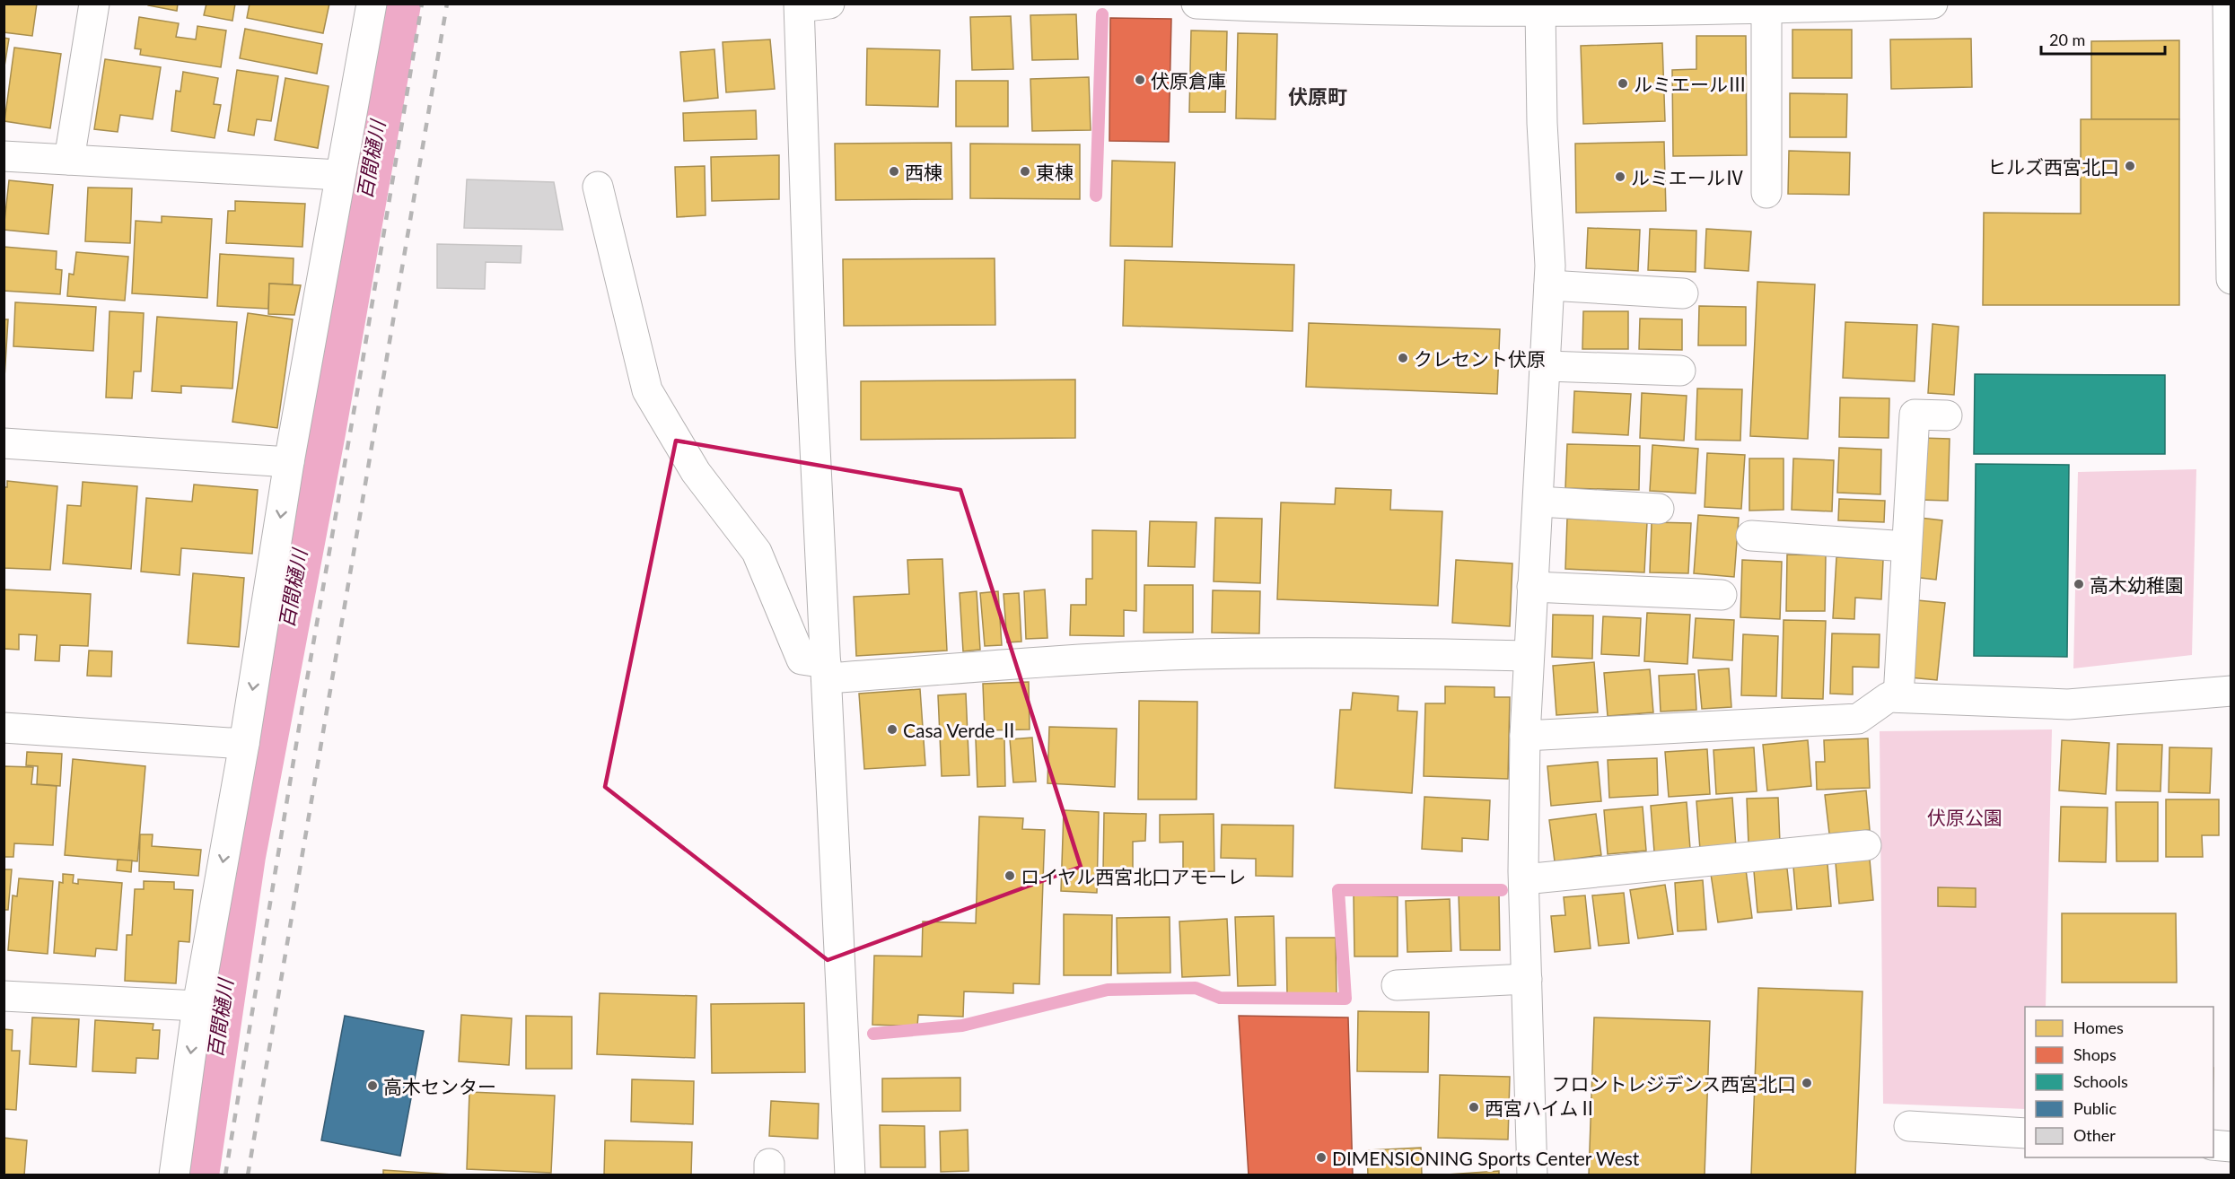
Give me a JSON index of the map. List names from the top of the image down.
{
  "districts": ["伏原町"],
  "water": ["百間樋川"],
  "parks": ["伏原公園"],
  "places": [
    "伏原倉庫",
    "ルミエールⅢ",
    "ヒルズ西宮北口",
    "西棟",
    "東棟",
    "ルミエールⅣ",
    "クレセント伏原",
    "高木幼稚園",
    "Casa Verde Ⅱ",
    "ロイヤル西宮北口アモーレ",
    "フロントレジデンス西宮北口",
    "高木センター",
    "西宮ハイムⅡ",
    "DIMENSIONING Sports Center West"
  ],
  "legend": [
    "Homes",
    "Shops",
    "Schools",
    "Public",
    "Other"
  ],
  "scale_bar": "20 m"
}
